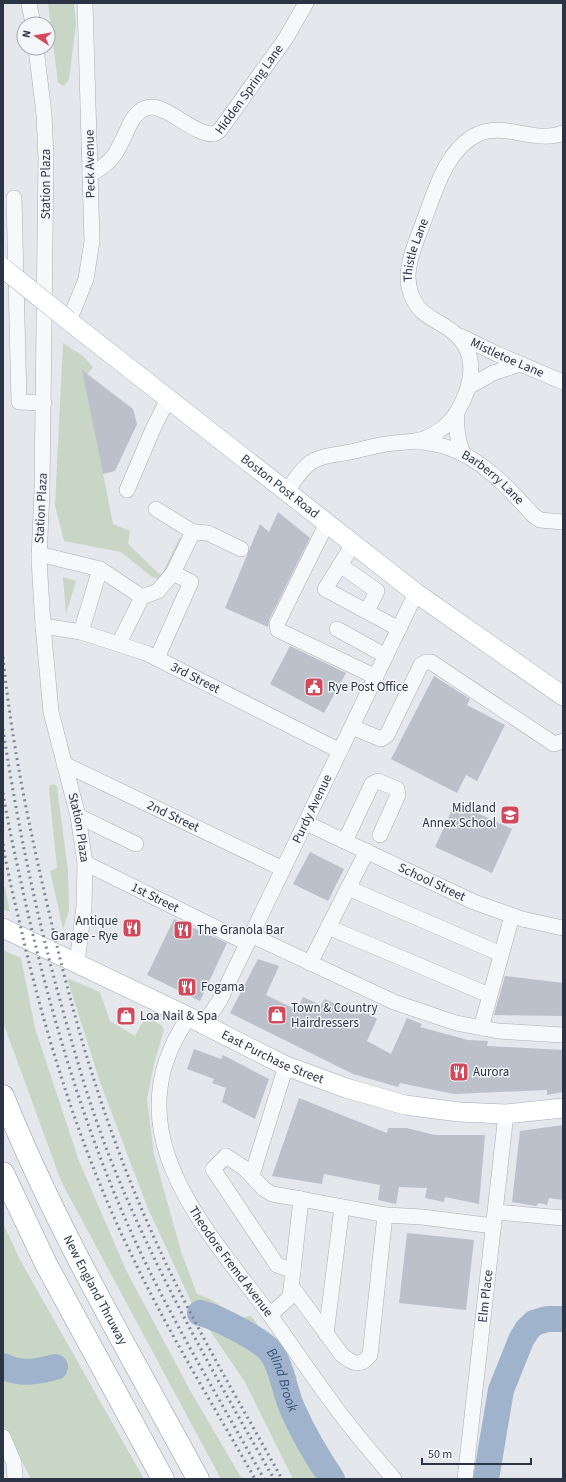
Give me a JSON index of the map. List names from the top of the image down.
{
  "streets": {
    "highway": ["New England Thruway"],
    "main road": ["Boston Post Road", "East Purchase Street"],
    "street": [
      "Hidden Spring Lane",
      "Peck Avenue",
      "Station Plaza",
      "Thistle Lane",
      "Mistletoe Lane",
      "Barberry Lane",
      "3rd Street",
      "Purdy Avenue",
      "2nd Street",
      "School Street",
      "1st Street",
      "Theodore Fremd Avenue",
      "Elm Place"
    ]
  },
  "crossings": [
    ["Hidden Spring Lane", "Peck Avenue"],
    ["Peck Avenue", "Boston Post Road"],
    ["Station Plaza", "3rd Street"],
    ["Station Plaza", "2nd Street"],
    ["Station Plaza", "1st Street"],
    ["Station Plaza", "East Purchase Street"],
    ["Thistle Lane", "Mistletoe Lane"],
    ["Thistle Lane", "Barberry Lane"],
    ["Thistle Lane", "Boston Post Road"],
    ["Boston Post Road", "Purdy Avenue"],
    ["3rd Street", "Purdy Avenue"],
    ["Purdy Avenue", "2nd Street"],
    ["Purdy Avenue", "School Street"],
    ["Purdy Avenue", "1st Street"],
    ["Purdy Avenue", "East Purchase Street"],
    ["Purdy Avenue", "Theodore Fremd Avenue"],
    ["East Purchase Street", "Theodore Fremd Avenue"],
    ["East Purchase Street", "Elm Place"]
  ],
  "water": ["Blind Brook"],
  "places": {
    "public building": ["Rye Post Office"],
    "school or university": ["Midland Annex School"],
    "restaurant": [
      "Antique Garage - Rye",
      "The Granola Bar",
      "Fogama",
      "Aurora"
    ],
    "shop": ["Town & Country Hairdressers", "Loa Nail & Spa"]
  },
  "scale_bar": "50 m",
  "north": "left"
}
